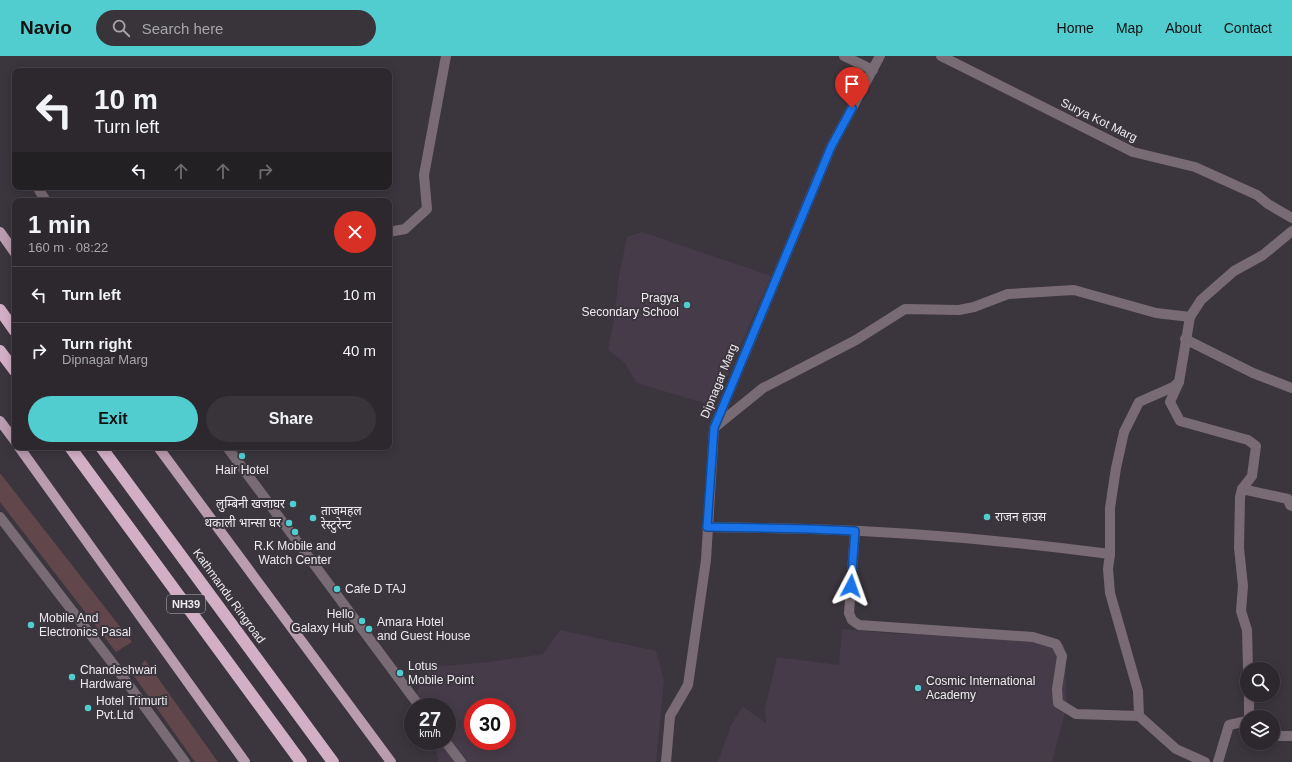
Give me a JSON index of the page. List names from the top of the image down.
{
  "streets": {
    "highway": ["Kathmandu Ringroad", "NH39"],
    "street": ["Surya Kot Marg", "Dipnagar Marg"]
  },
  "places": [
    "Pragya Secondary School",
    "Hair Hotel",
    "लुम्बिनी खजाघर",
    "राजन हाउस",
    "ताजमहल रेस्टुरेन्ट",
    "थकाली भान्सा घर",
    "R.K Mobile and Watch Center",
    "Cafe D TAJ",
    "Hello Galaxy Hub",
    "Mobile And Electronics Pasal",
    "Amara Hotel and Guest House",
    "Lotus Mobile Point",
    "Chandeshwari Hardware",
    "Cosmic International Academy",
    "Hotel Trimurti Pvt.Ltd"
  ],
  "page": {
    "header": "Navio",
    "search": "Search here",
    "nav": [
      "Home",
      "Map",
      "About",
      "Contact"
    ],
    "turn": ["10 m", "Turn left"],
    "heading": ["1 min", "160 m · 08:22"],
    "list": [
      {
        "name": "Turn left",
        "value": "10 m"
      },
      {
        "name": "Turn right",
        "note": "Dipnagar Marg",
        "value": "40 m"
      }
    ],
    "buttons": ["Exit", "Share"],
    "speed": "27 km/h",
    "limit": "30"
  }
}
